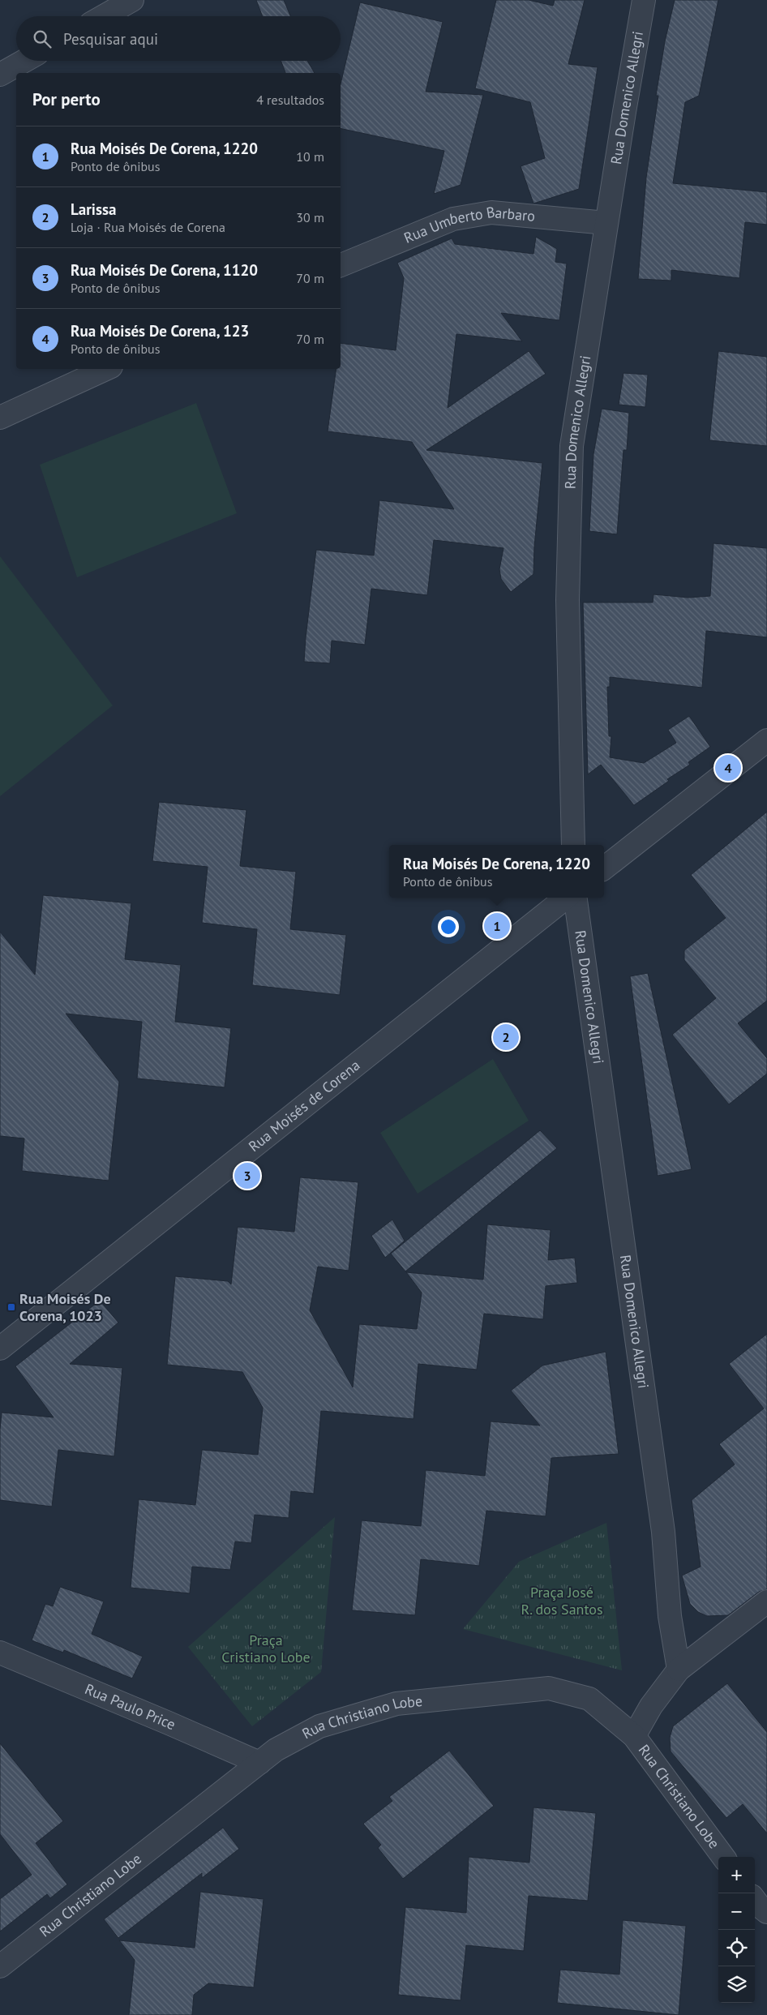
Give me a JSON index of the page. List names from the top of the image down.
{
  "streets": {
    "street": [
      "Rua Domenico Allegri",
      "Rua Umberto Barbaro",
      "Rua Moisés de Corena",
      "Rua Paulo Price",
      "Rua Christiano Lobe"
    ]
  },
  "crossings": [
    ["Rua Domenico Allegri", "Rua Umberto Barbaro"],
    ["Rua Paulo Price", "Rua Christiano Lobe"]
  ],
  "parks": ["Praça José R. dos Santos", "Praça Cristiano Lobe"],
  "places": {
    "transit": ["Rua Moisés De Corena, 1023"]
  },
  "page": {
    "search": "Pesquisar aqui",
    "heading": ["Por perto", "4 resultados"],
    "list": [
      {
        "mark": "1",
        "name": "Rua Moisés De Corena, 1220",
        "note": "Ponto de ônibus",
        "value": "10 m"
      },
      {
        "mark": "2",
        "name": "Larissa",
        "note": "Loja · Rua Moisés de Corena",
        "value": "30 m"
      },
      {
        "mark": "3",
        "name": "Rua Moisés De Corena, 1120",
        "note": "Ponto de ônibus",
        "value": "70 m"
      },
      {
        "mark": "4",
        "name": "Rua Moisés De Corena, 123",
        "note": "Ponto de ônibus",
        "value": "70 m"
      }
    ],
    "pins": [
      "4",
      "1",
      "2",
      "3"
    ],
    "popup": ["Rua Moisés De Corena, 1220", "Ponto de ônibus"],
    "map_buttons": ["+", "−"]
  }
}
